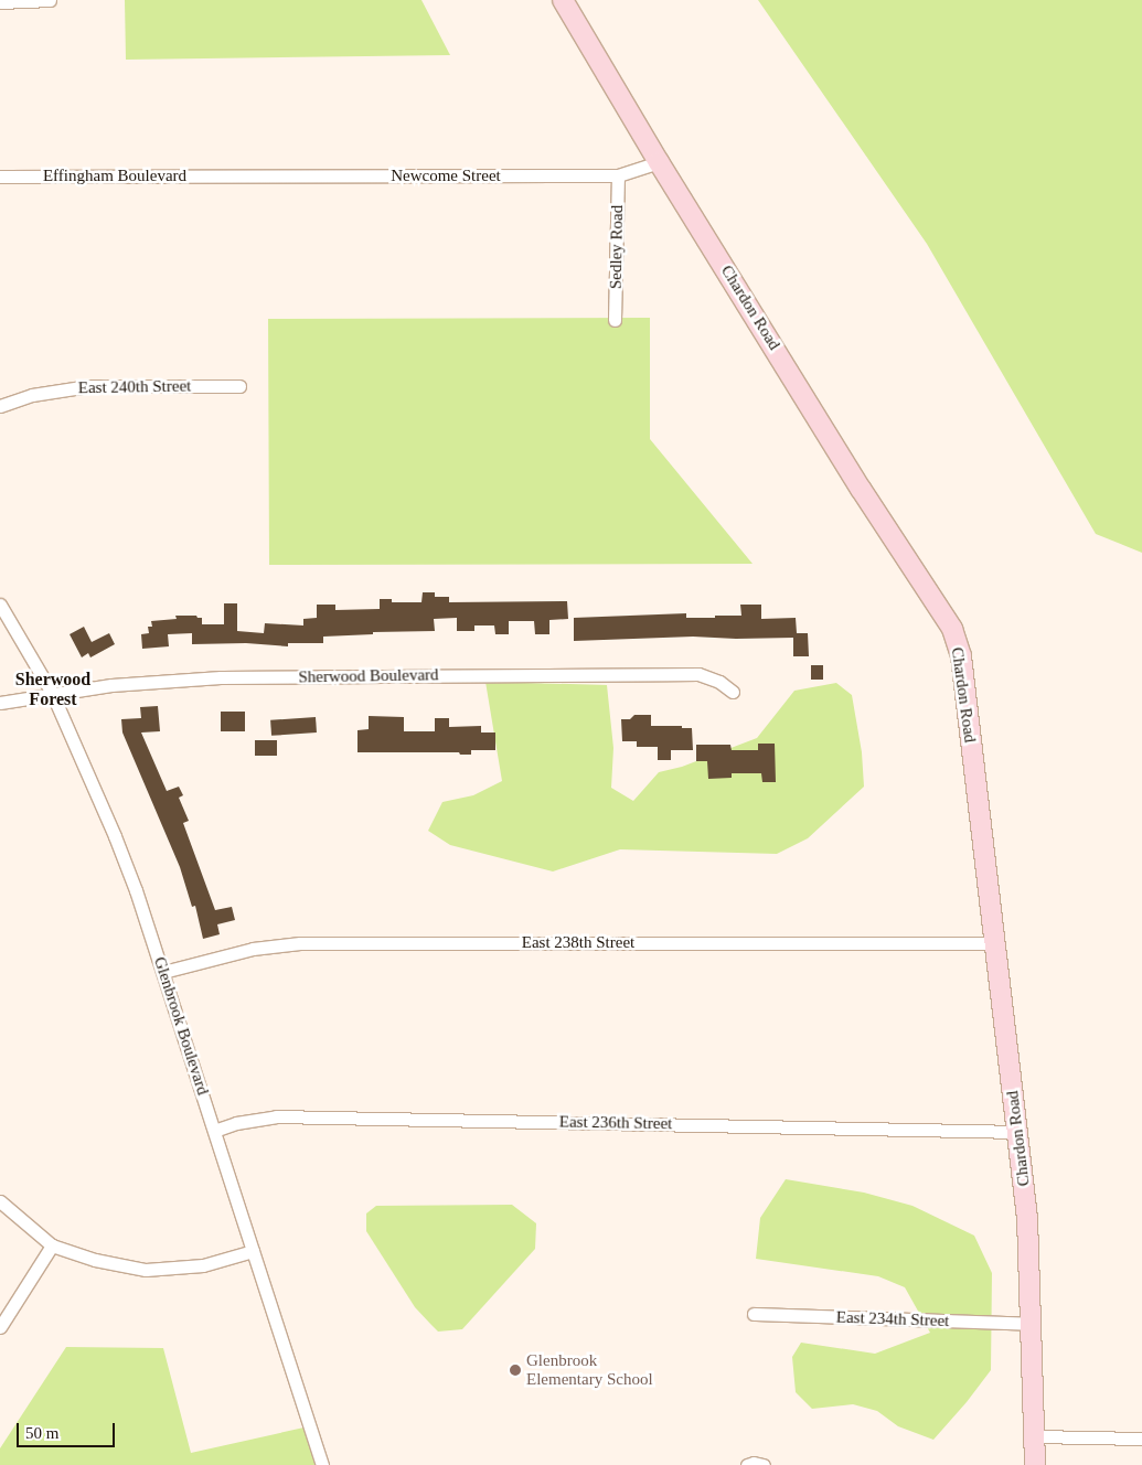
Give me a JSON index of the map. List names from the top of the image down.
{
  "streets": {
    "main road": ["Chardon Road"],
    "street": [
      "Effingham Boulevard",
      "Newcome Street",
      "Sedley Road",
      "East 240th Street",
      "Sherwood Boulevard",
      "East 238th Street",
      "Glenbrook Boulevard",
      "East 236th Street",
      "East 234th Street"
    ]
  },
  "crossings": [
    ["Effingham Boulevard", "Newcome Street"],
    ["Newcome Street", "Sedley Road"],
    ["Newcome Street", "Chardon Road"],
    ["Chardon Road", "East 238th Street"],
    ["Chardon Road", "East 236th Street"],
    ["Chardon Road", "East 234th Street"],
    ["Sherwood Boulevard", "Glenbrook Boulevard"],
    ["East 238th Street", "Glenbrook Boulevard"],
    ["Glenbrook Boulevard", "East 236th Street"]
  ],
  "districts": ["Sherwood Forest"],
  "places": ["Glenbrook Elementary School"],
  "scale_bar": "50 m"
}
